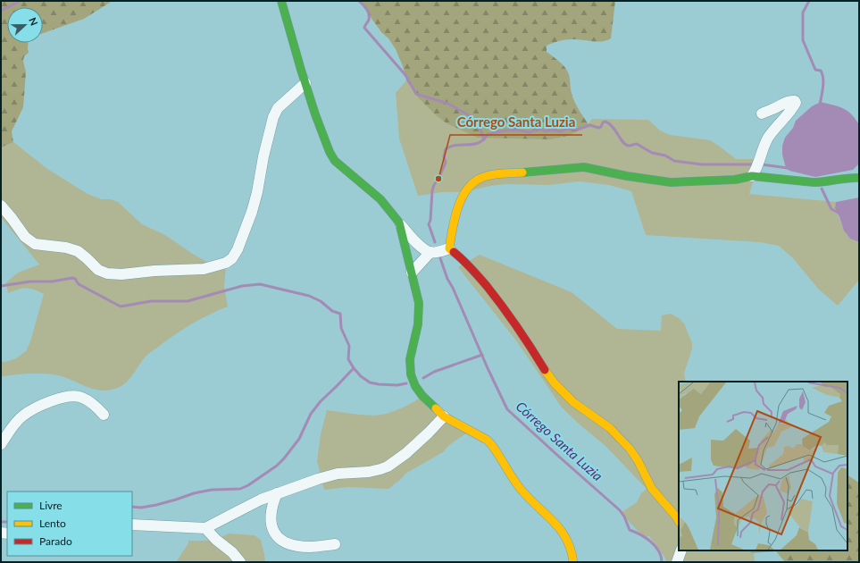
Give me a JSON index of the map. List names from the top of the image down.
{
  "water": ["Córrego Santa Luzia"],
  "places": ["Córrego Santa Luzia"],
  "legend": ["Livre", "Lento", "Parado"],
  "north": "right"
}
